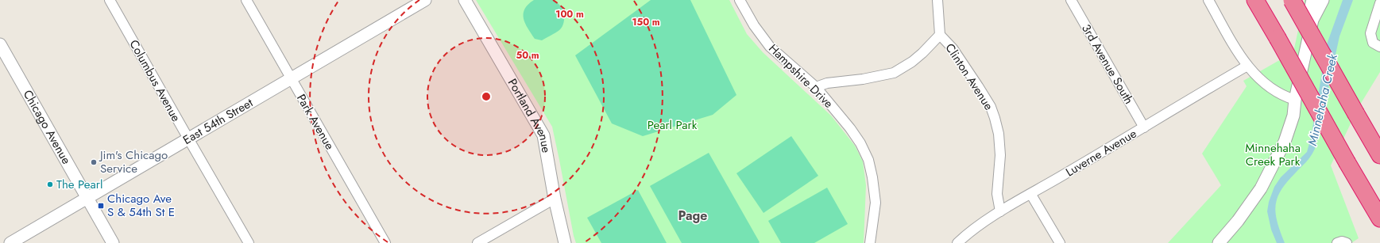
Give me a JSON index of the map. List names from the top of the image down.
{
  "streets": {
    "street": [
      "3rd Avenue South",
      "Hampshire Drive",
      "Clinton Avenue",
      "Columbus Avenue",
      "Portland Avenue",
      "East 54th Street",
      "Park Avenue",
      "Chicago Avenue",
      "Luverne Avenue"
    ]
  },
  "crossings": [
    ["3rd Avenue South", "Luverne Avenue"],
    ["Clinton Avenue", "Luverne Avenue"],
    ["Columbus Avenue", "East 54th Street"],
    ["East 54th Street", "Park Avenue"],
    ["East 54th Street", "Chicago Avenue"]
  ],
  "districts": ["Page"],
  "water": ["Minnehaha Creek"],
  "parks": ["Pearl Park", "Minnehaha Creek Park"],
  "places": {
    "other": ["Jim's Chicago Service", "The Pearl"],
    "transit": ["Chicago Ave S & 54th St E"]
  },
  "rings": ["100 m", "150 m", "50 m"]
}
